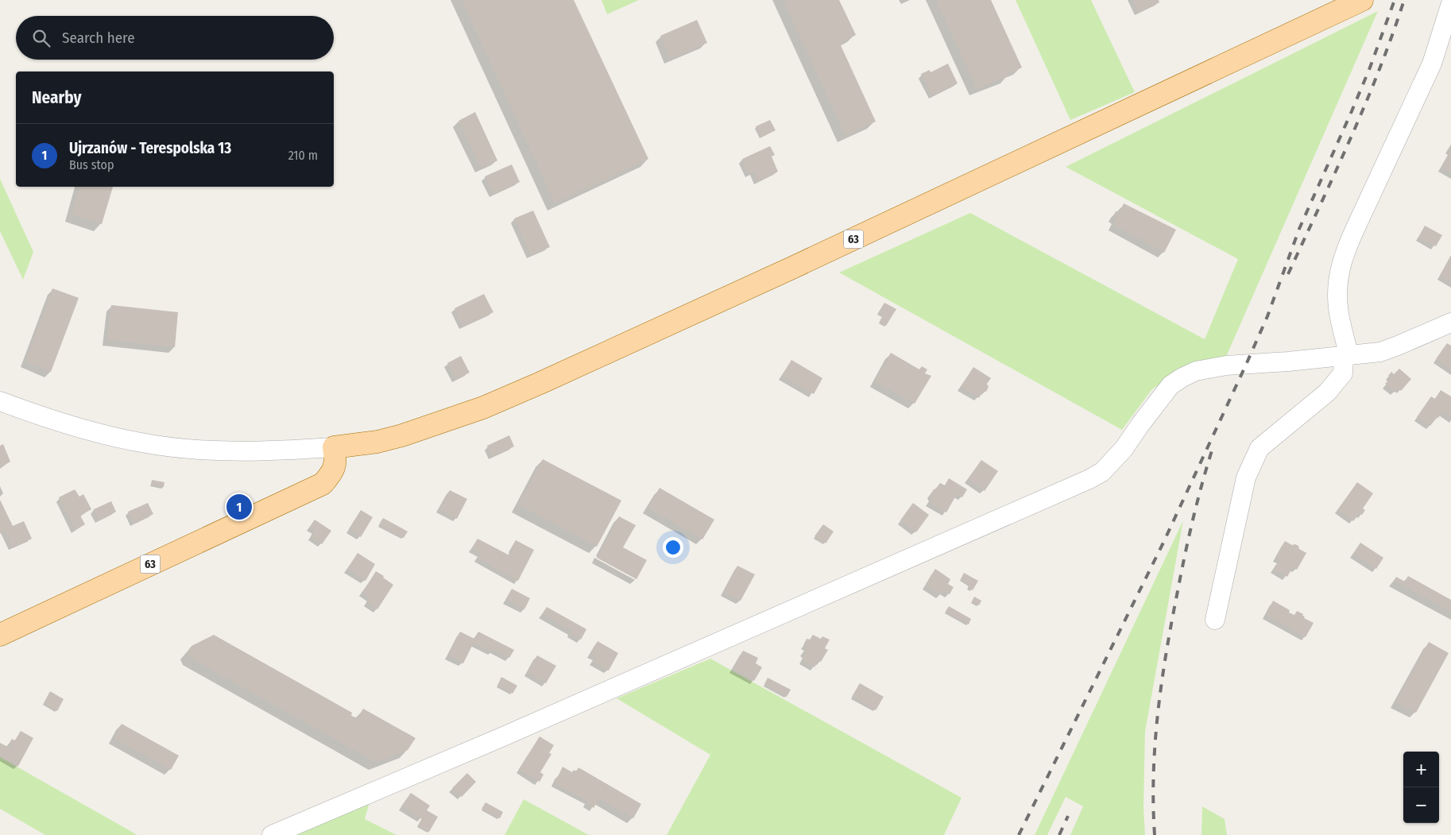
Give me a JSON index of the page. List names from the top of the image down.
{
  "streets": {
    "main road": ["63"]
  },
  "page": {
    "search": "Search here",
    "heading": "Nearby",
    "list": [
      {
        "mark": "1",
        "name": "Ujrzanów - Terespolska 13",
        "note": "Bus stop",
        "value": "210 m"
      }
    ],
    "pins": "1",
    "map_buttons": ["+", "−"]
  }
}
